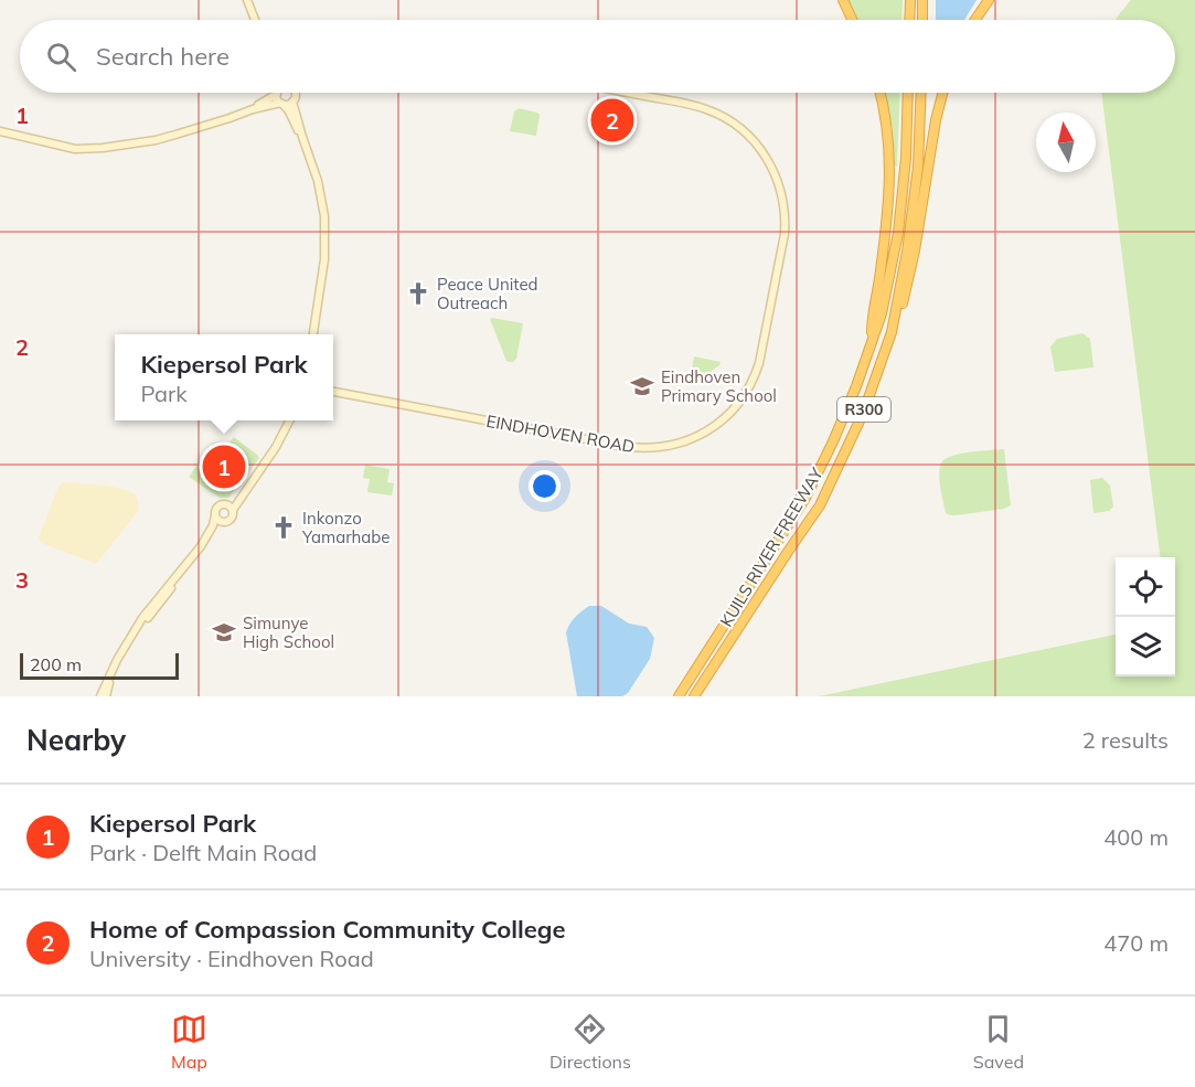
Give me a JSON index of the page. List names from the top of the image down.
{
  "streets": {
    "highway": ["R300", "KUILS RIVER FREEWAY"],
    "street": ["EINDHOVEN ROAD"]
  },
  "places": {
    "church": ["Peace United Outreach", "Inkonzo Yamarhabe"],
    "school or university": ["Eindhoven Primary School", "Simunye High School"]
  },
  "scale_bar": "200 m",
  "north": "top",
  "page": {
    "search": "Search here",
    "pins": ["2", "1"],
    "popup": ["Kiepersol Park", "Park"],
    "scale": "200 m",
    "heading": ["Nearby", "2 results"],
    "list": [
      {
        "mark": "1",
        "name": "Kiepersol Park",
        "note": "Park · Delft Main Road",
        "value": "400 m"
      },
      {
        "mark": "2",
        "name": "Home of Compassion Community College",
        "note": "University · Eindhoven Road",
        "value": "470 m"
      }
    ],
    "nav": ["Map", "Directions", "Saved"]
  },
  "grid": {
    "rows": ["1", "2", "3"]
  }
}
